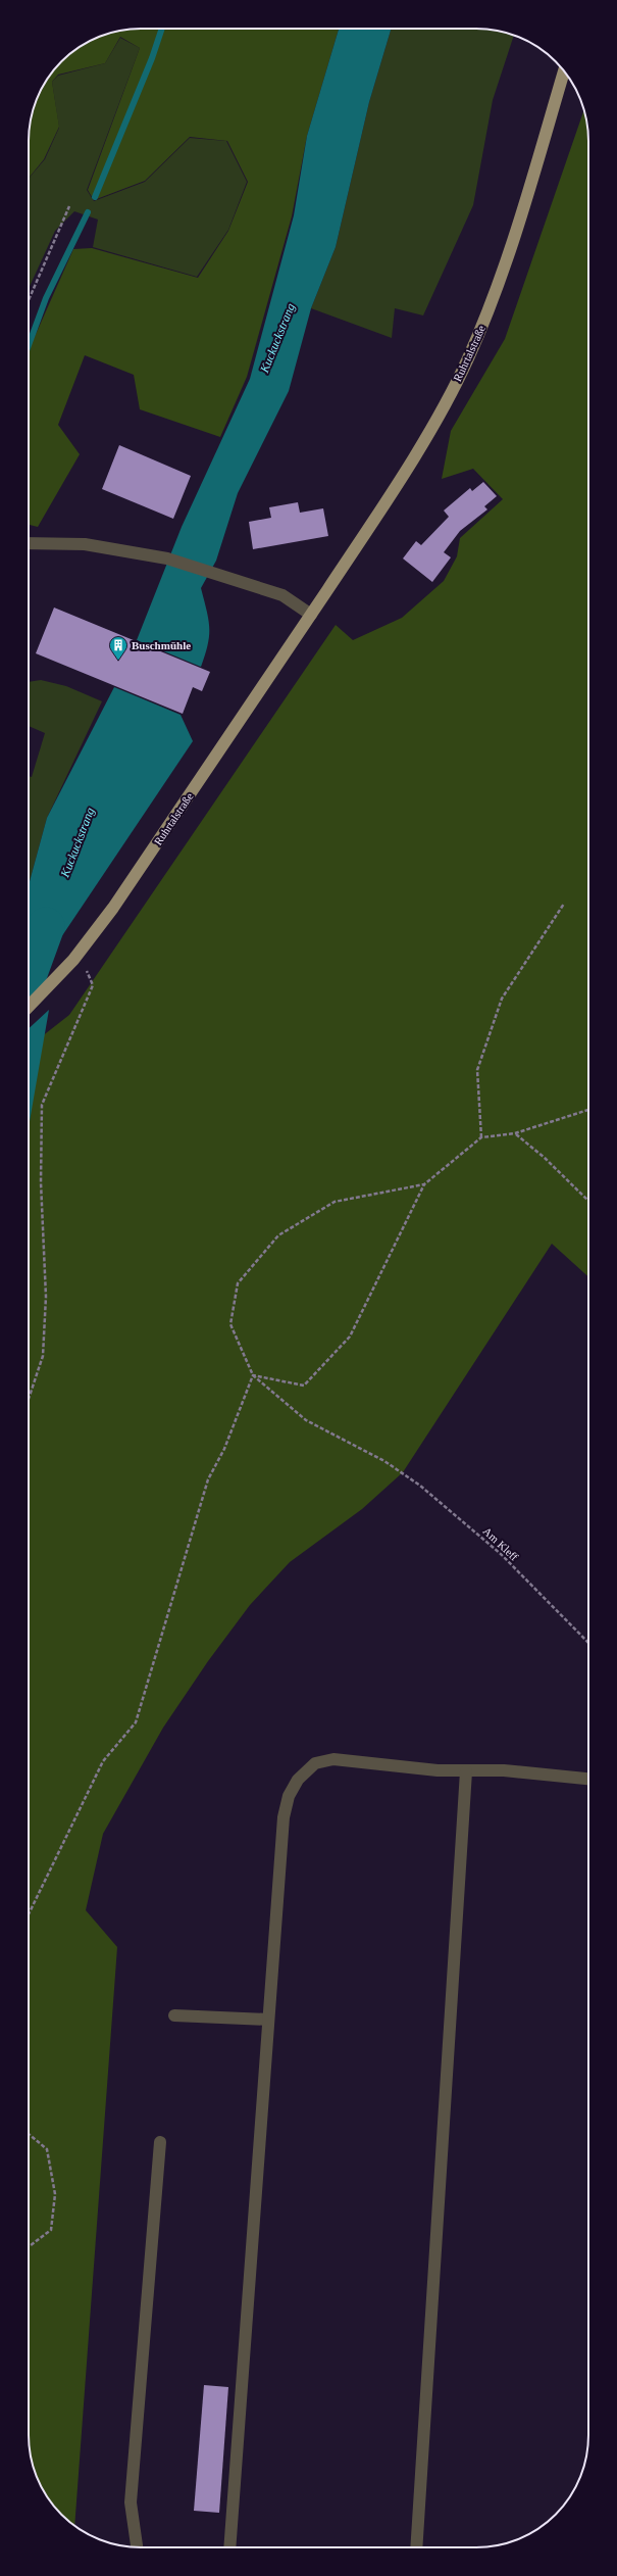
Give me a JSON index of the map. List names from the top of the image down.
{
  "streets": {
    "main road": ["Ruhrtalstraße"],
    "path": ["Am Kleff"]
  },
  "water": ["Kuckuckstrang"],
  "places": {
    "building": ["Buschmühle"]
  }
}
